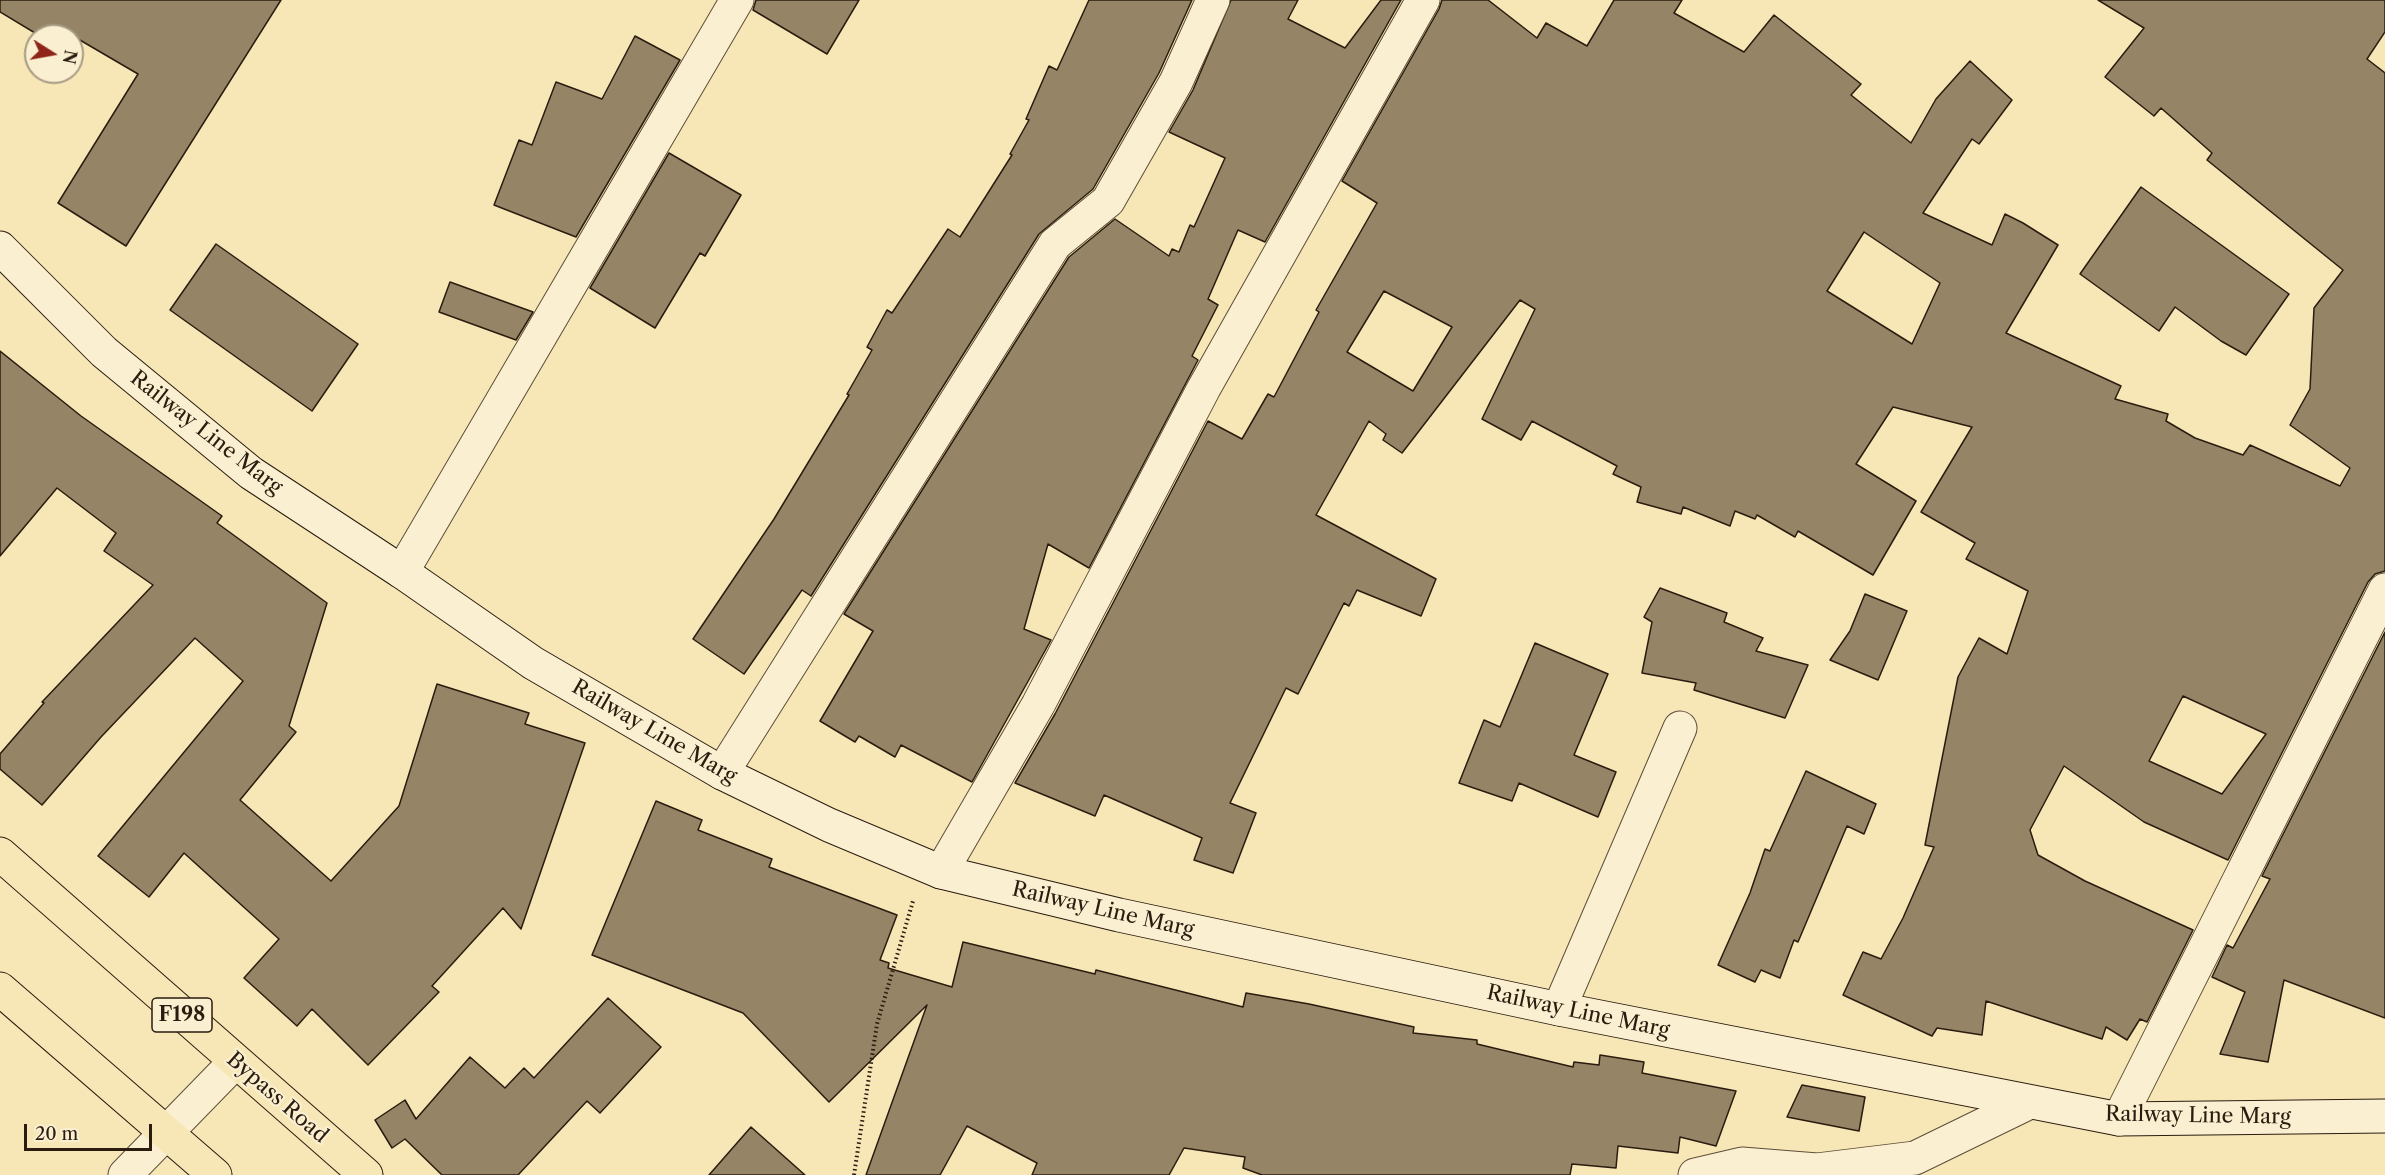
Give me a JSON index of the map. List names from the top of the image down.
{
  "streets": {
    "main road": ["F198", "Bypass Road"],
    "street": ["Railway Line Marg"]
  },
  "scale_bar": "20 m",
  "north": "right"
}
